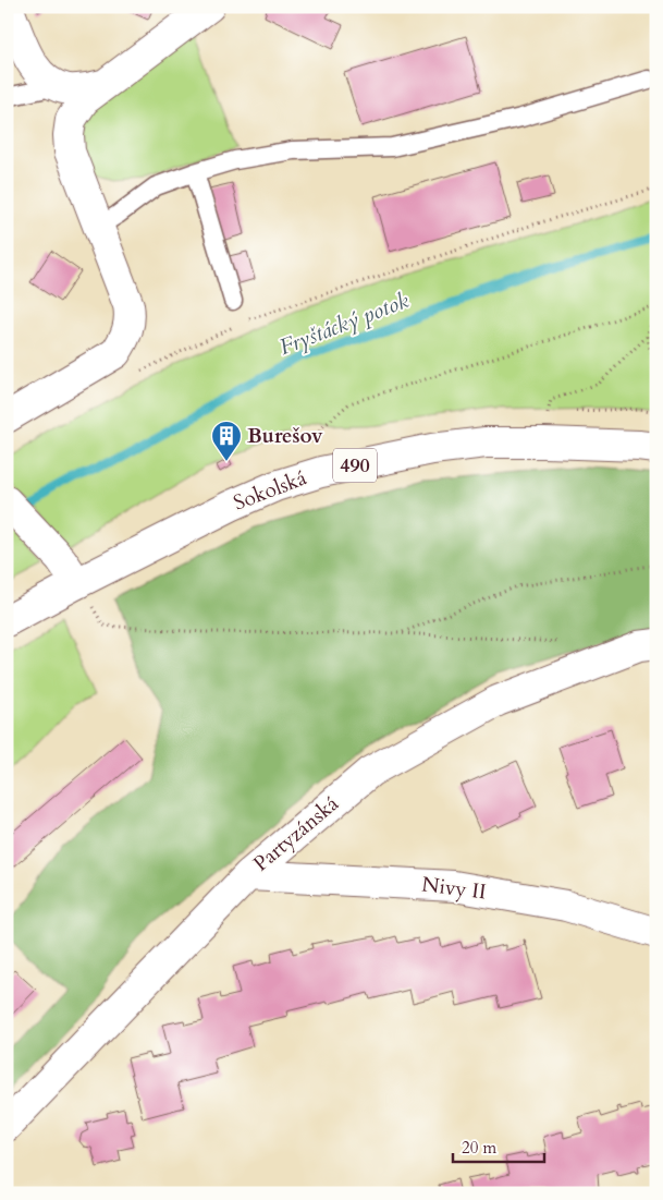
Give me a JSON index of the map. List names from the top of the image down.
{
  "streets": {
    "street": [
      "490",
      "Sokolská",
      "Partyzánská",
      "Nivy II"
    ]
  },
  "crossings": [
    ["Partyzánská", "Nivy II"]
  ],
  "water": ["Fryštácký potok"],
  "places": {
    "building": ["Burešov"]
  },
  "scale_bar": "20 m"
}
